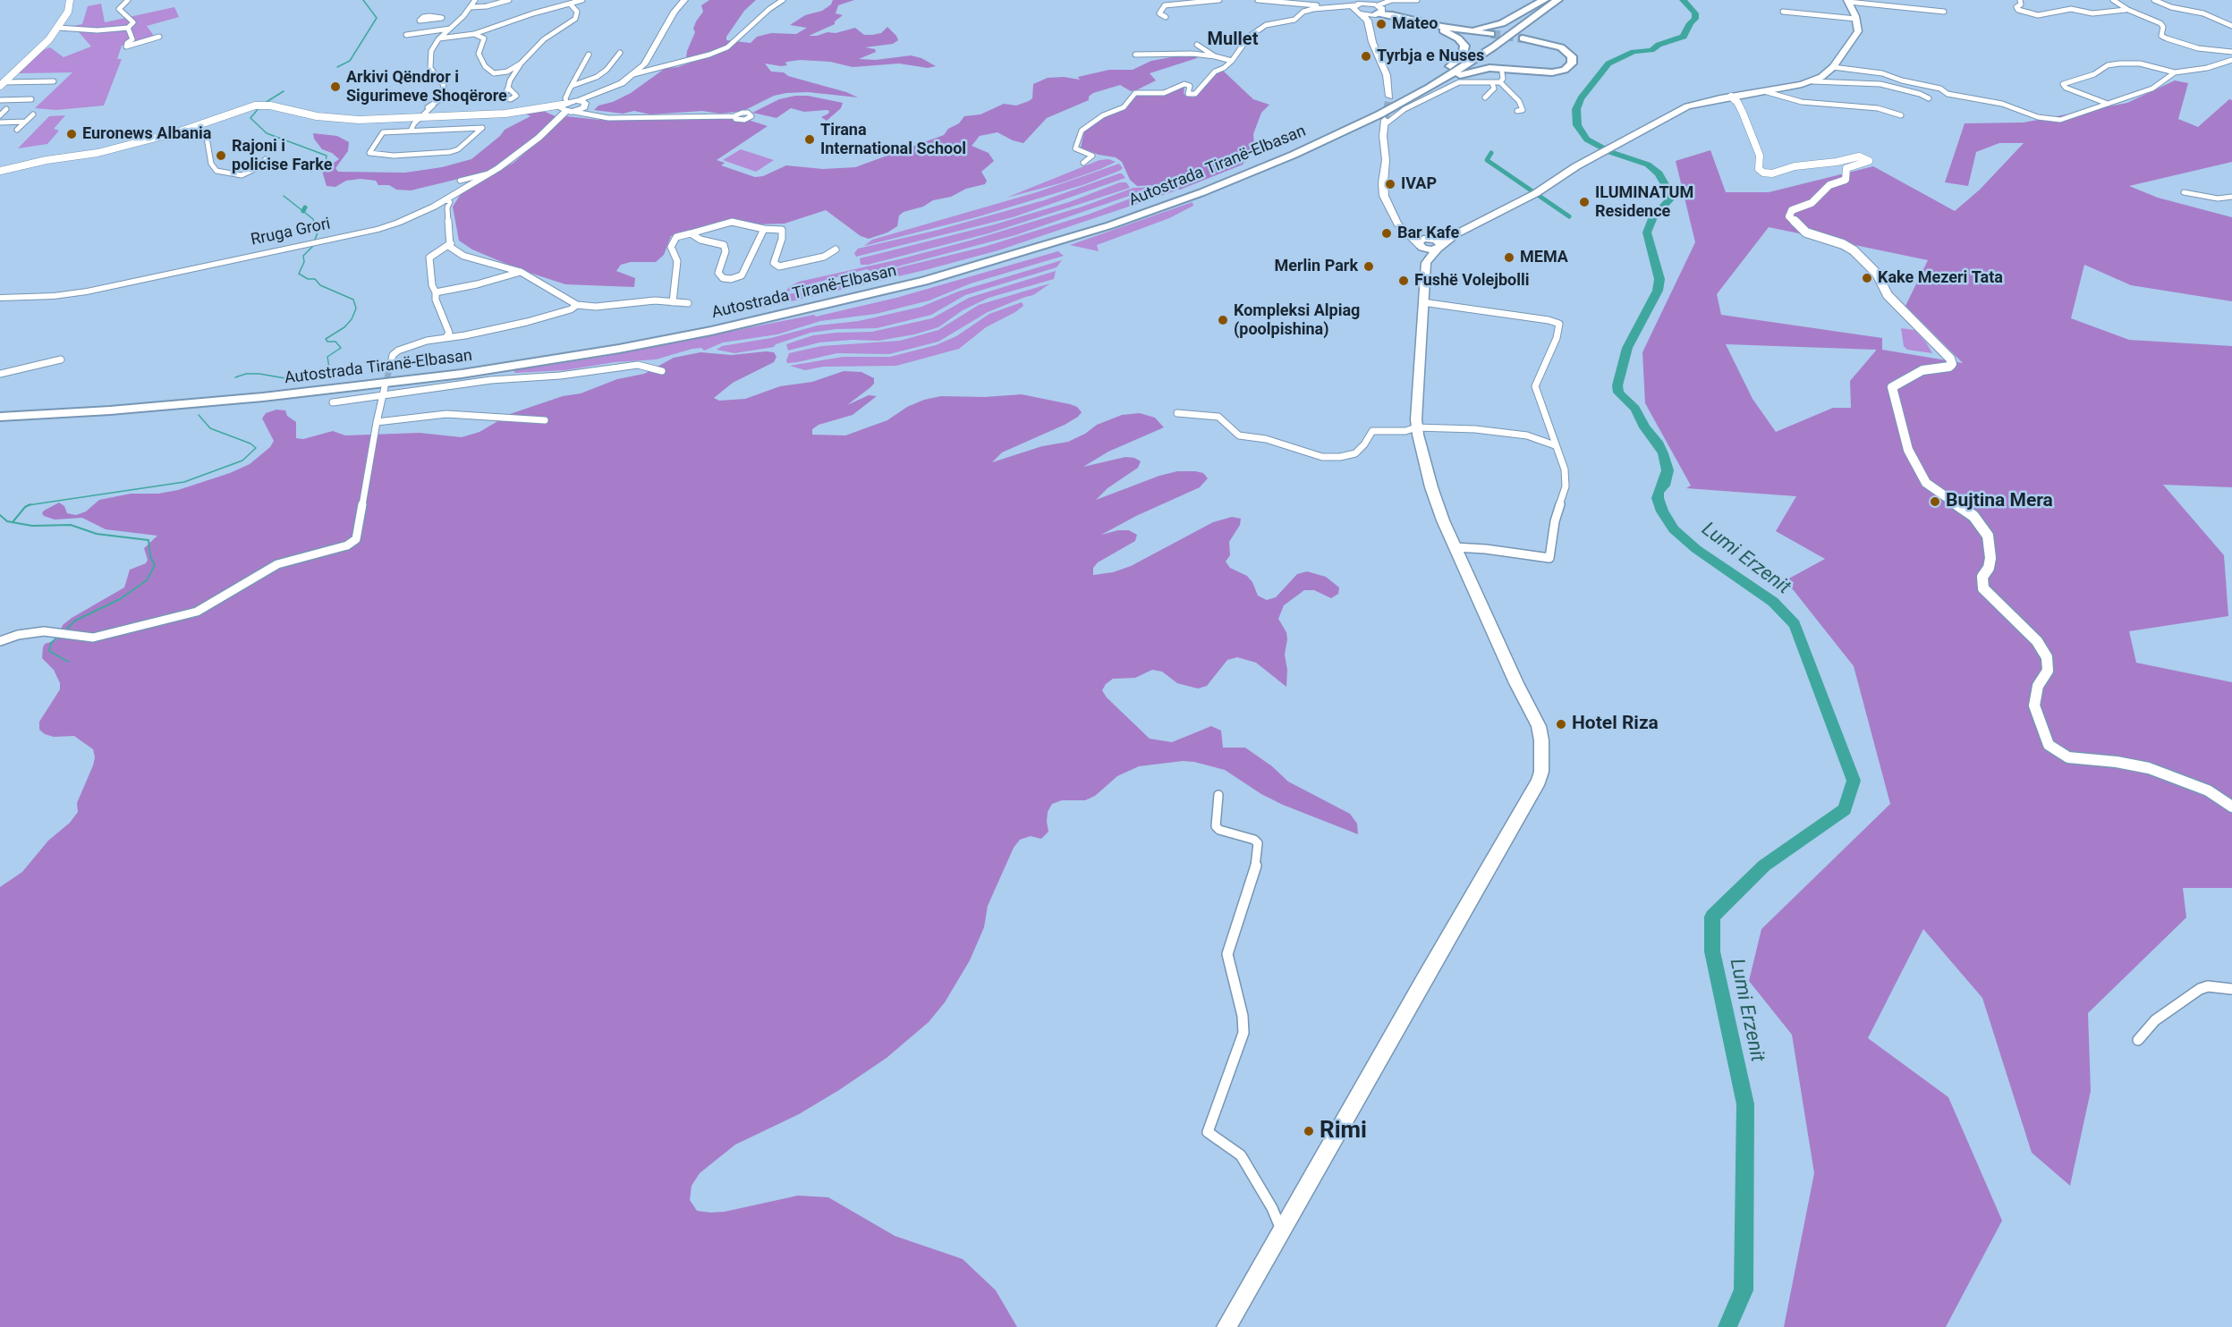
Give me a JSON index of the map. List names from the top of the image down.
{
  "streets": {
    "highway": ["Autostrada Tiranë-Elbasan"],
    "main road": ["Rruga Grori"]
  },
  "districts": ["Mullet"],
  "water": ["Lumi Erzenit"],
  "places": [
    "Mateo",
    "Tyrbja e Nuses",
    "Arkivi Qëndror i Sigurimeve Shoqërore",
    "Euronews Albania",
    "Tirana International School",
    "Rajoni i policise Farke",
    "IVAP",
    "ILUMINATUM Residence",
    "Bar Kafe",
    "MEMA",
    "Merlin Park",
    "Kake Mezeri Tata",
    "Fushë Volejbolli",
    "Kompleksi Alpiag (poolpishina)",
    "Bujtina Mera",
    "Hotel Riza",
    "Rimi"
  ]
}
